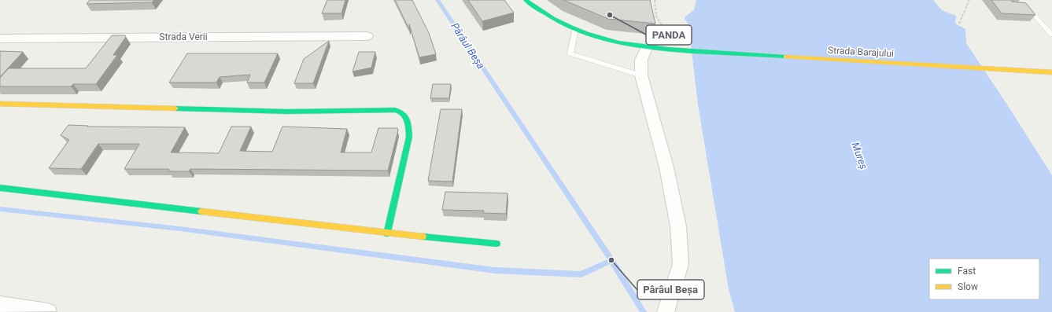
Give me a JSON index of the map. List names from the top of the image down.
{
  "streets": {
    "street": ["Strada Verii", "Strada Barajului"]
  },
  "water": ["Pârâul Beșa", "Mureș"],
  "places": ["PANDA", "Pârâul Beșa"],
  "legend": ["Fast", "Slow"]
}
